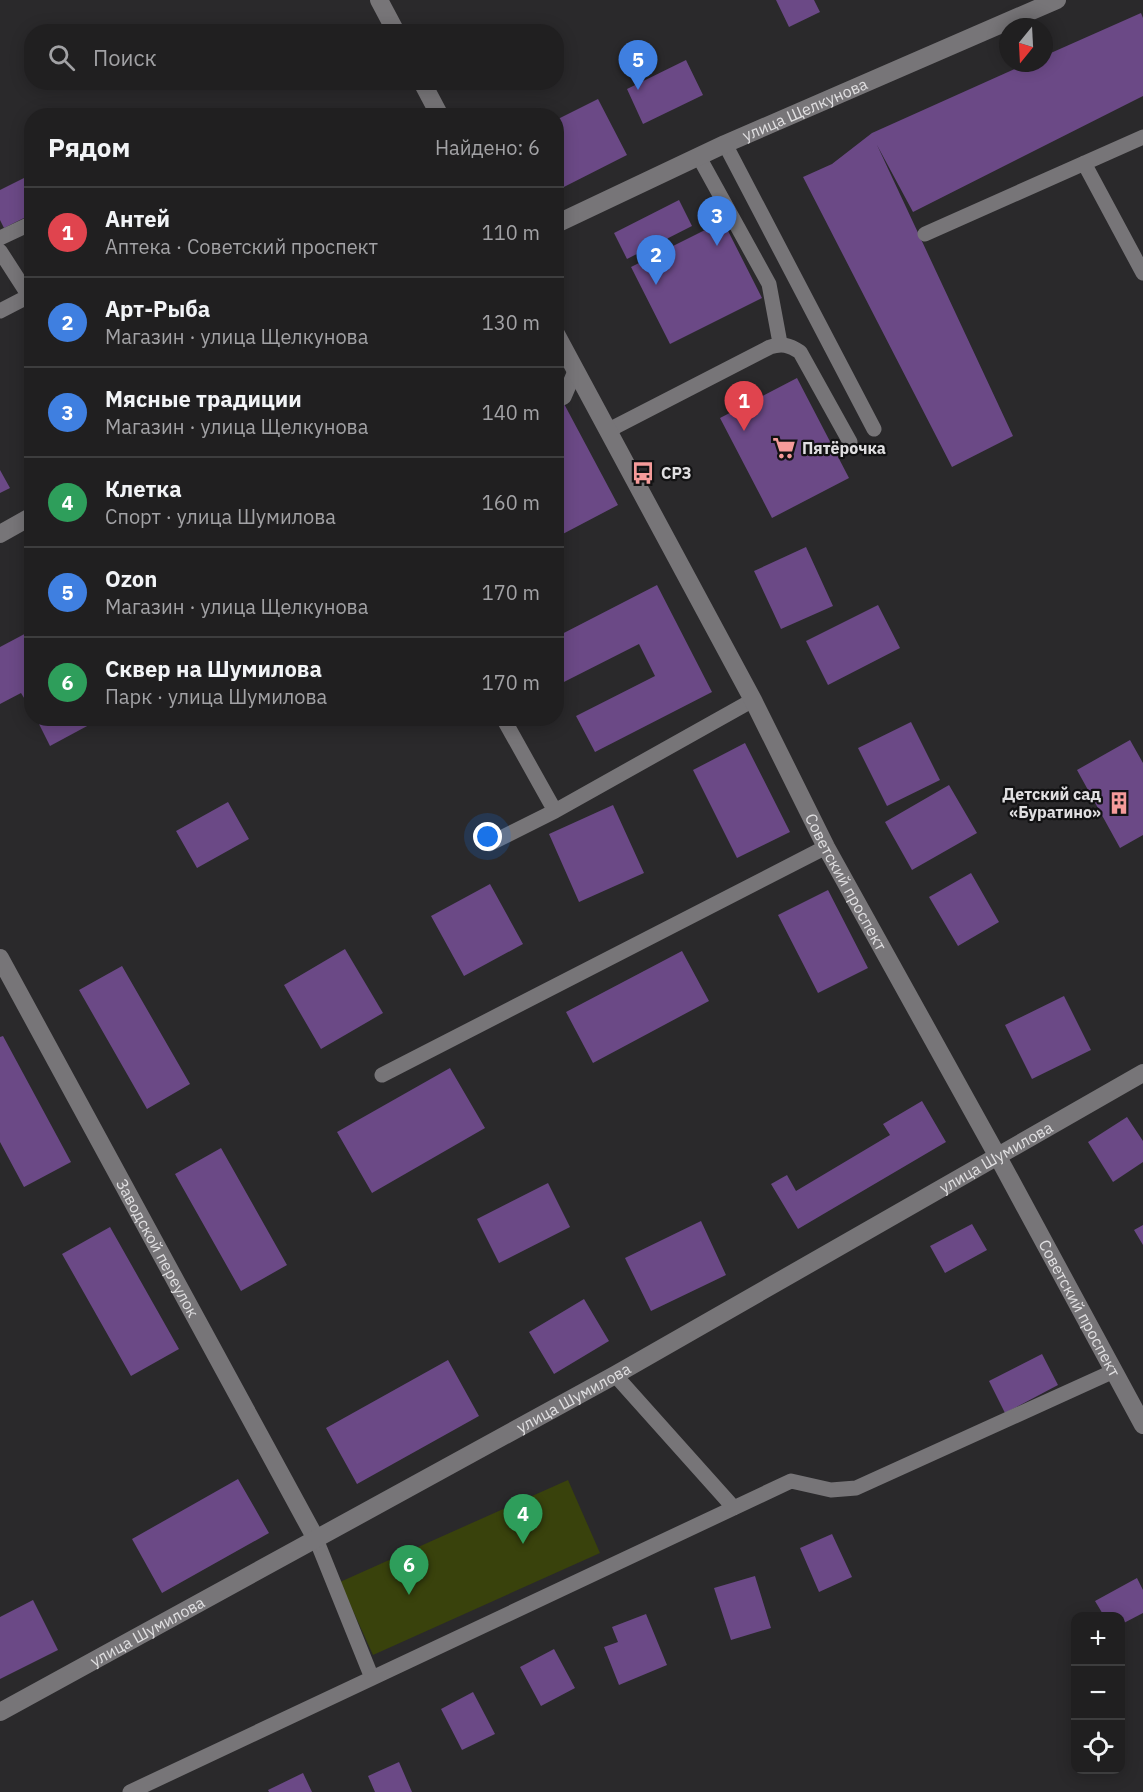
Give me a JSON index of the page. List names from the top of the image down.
{
  "streets": {
    "street": [
      "улица Щелкунова",
      "Советский проспект",
      "улица Шумилова",
      "Заводской переулок"
    ]
  },
  "crossings": [
    ["Советский проспект", "улица Шумилова"],
    ["улица Шумилова", "Заводской переулок"]
  ],
  "places": {
    "supermarket": ["Пятёрочка"],
    "bus stop": ["СРЗ"],
    "building": ["Детский сад «Буратино»"]
  },
  "north": "bottom",
  "page": {
    "search": "Поиск",
    "pins": [
      "5",
      "3",
      "2",
      "1",
      "4",
      "6"
    ],
    "heading": ["Рядом", "Найдено: 6"],
    "list": [
      {
        "mark": "1",
        "name": "Антей",
        "note": "Аптека · Советский проспект",
        "value": "110 m"
      },
      {
        "mark": "2",
        "name": "Арт-Рыба",
        "note": "Магазин · улица Щелкунова",
        "value": "130 m"
      },
      {
        "mark": "3",
        "name": "Мясные традиции",
        "note": "Магазин · улица Щелкунова",
        "value": "140 m"
      },
      {
        "mark": "4",
        "name": "Клетка",
        "note": "Спорт · улица Шумилова",
        "value": "160 m"
      },
      {
        "mark": "5",
        "name": "Ozon",
        "note": "Магазин · улица Щелкунова",
        "value": "170 m"
      },
      {
        "mark": "6",
        "name": "Сквер на Шумилова",
        "note": "Парк · улица Шумилова",
        "value": "170 m"
      }
    ],
    "map_buttons": ["+", "−"]
  }
}
